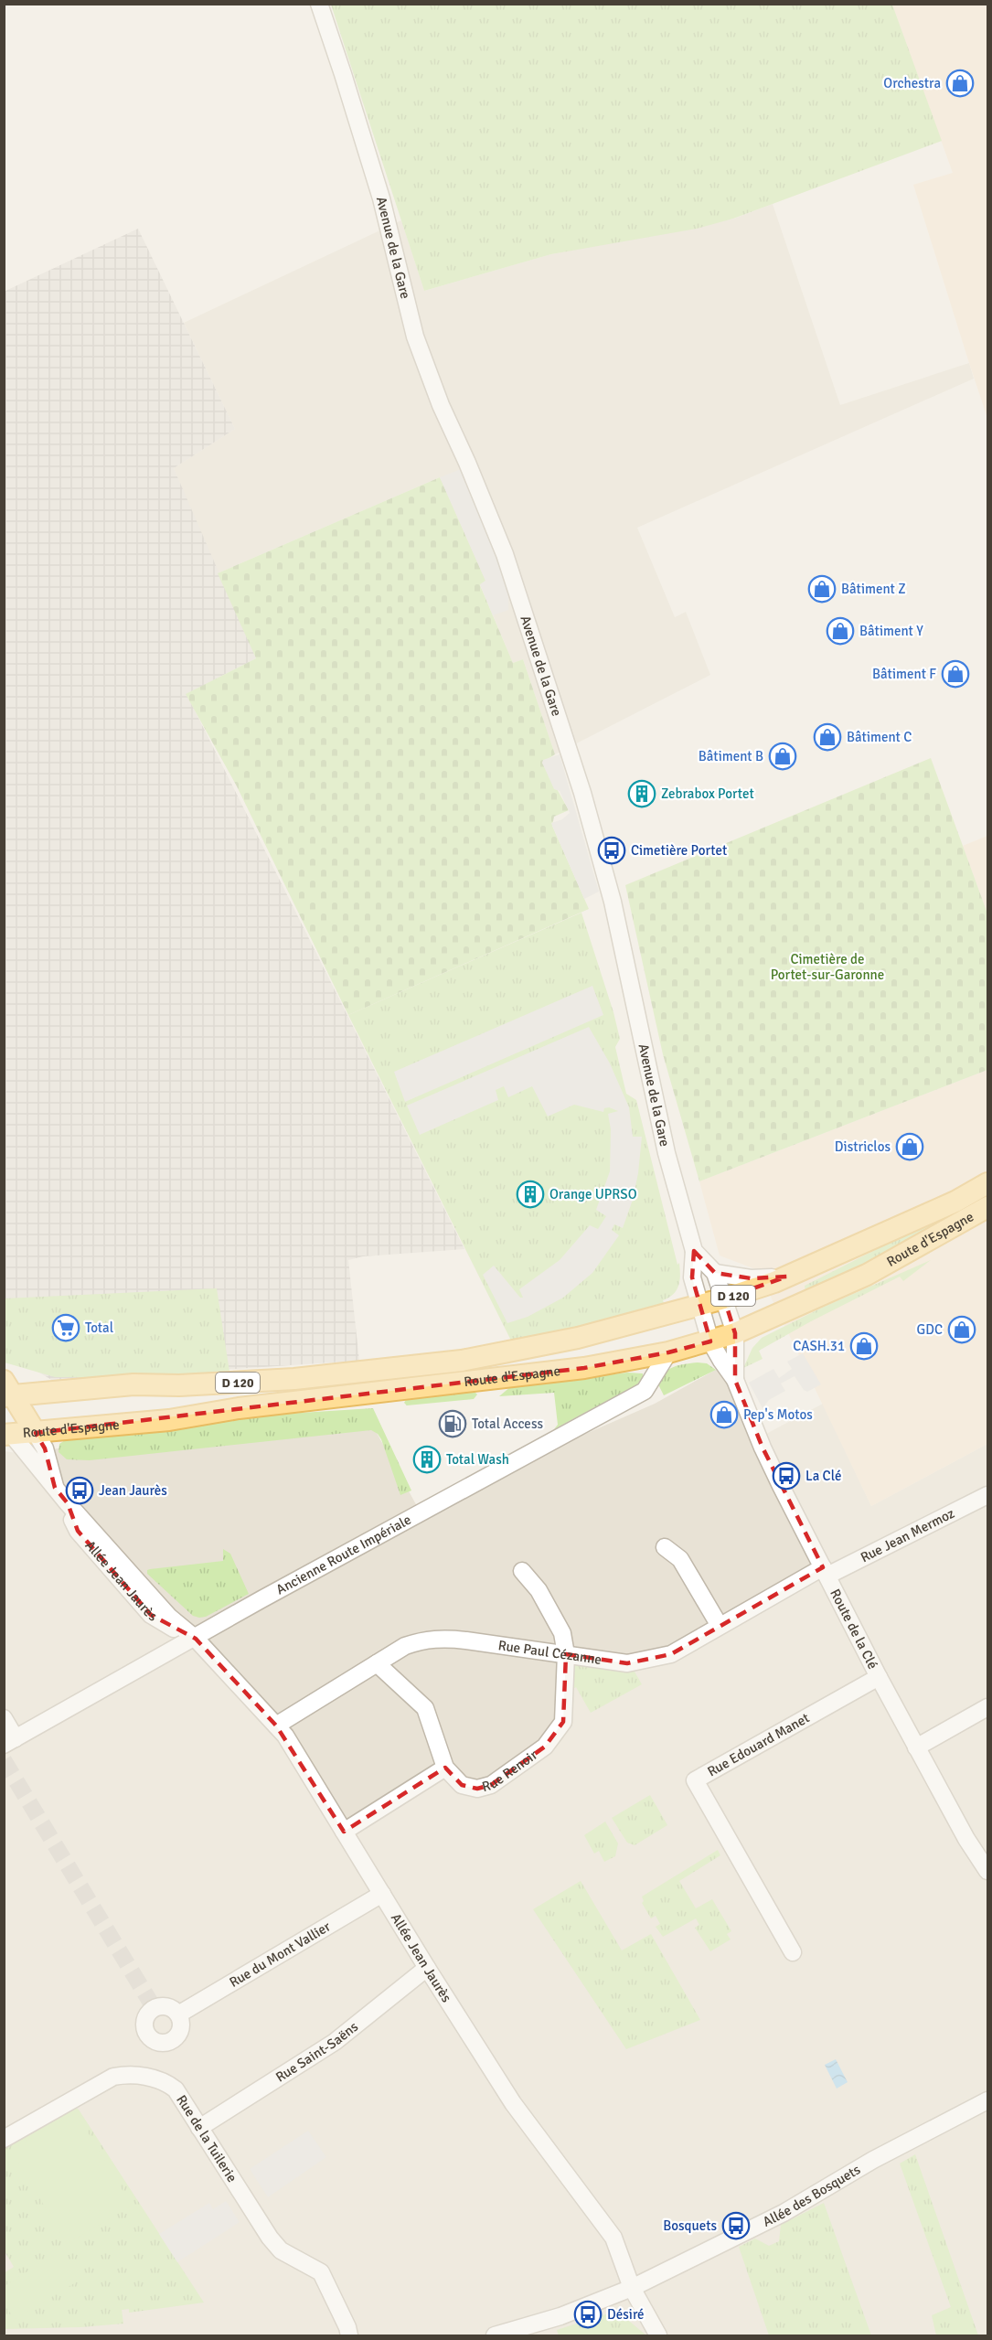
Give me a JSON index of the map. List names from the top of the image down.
{
  "streets": {
    "main road": ["Route d'Espagne", "D 120"],
    "street": [
      "Avenue de la Gare",
      "Rue Jean Mermoz",
      "Ancienne Route Impériale",
      "Allée Jean Jaurès",
      "Route de la Clé",
      "Rue Paul Cézanne",
      "Rue Edouard Manet",
      "Rue Renoir",
      "Rue du Mont Vallier",
      "Rue Saint-Saëns",
      "Rue de la Tuilerie",
      "Allée des Bosquets"
    ]
  },
  "crossings": [
    ["Avenue de la Gare", "Route d'Espagne"],
    ["Avenue de la Gare", "Route de la Clé"],
    ["Route d'Espagne", "Ancienne Route Impériale"],
    ["Route d'Espagne", "Allée Jean Jaurès"],
    ["Route d'Espagne", "Route de la Clé"],
    ["Rue Jean Mermoz", "Route de la Clé"],
    ["Rue Jean Mermoz", "Rue Paul Cézanne"],
    ["Ancienne Route Impériale", "Allée Jean Jaurès"],
    ["Allée Jean Jaurès", "Rue Paul Cézanne"],
    ["Allée Jean Jaurès", "Rue du Mont Vallier"],
    ["Allée Jean Jaurès", "Rue Saint-Saëns"],
    ["Allée Jean Jaurès", "Allée des Bosquets"],
    ["Route de la Clé", "Rue Paul Cézanne"],
    ["Route de la Clé", "Rue Edouard Manet"],
    ["Rue Paul Cézanne", "Rue Renoir"],
    ["Rue Saint-Saëns", "Rue de la Tuilerie"]
  ],
  "parks": ["Cimetière de Portet-sur-Garonne"],
  "places": {
    "shop": [
      "Orchestra",
      "Bâtiment Z",
      "Bâtiment Y",
      "Bâtiment F",
      "Bâtiment C",
      "Bâtiment B",
      "Districlos",
      "GDC",
      "CASH.31",
      "Pep's Motos"
    ],
    "building": ["Zebrabox Portet", "Orange UPRSO", "Total Wash"],
    "bus stop": [
      "Cimetière Portet",
      "La Clé",
      "Jean Jaurès",
      "Bosquets",
      "Désiré"
    ],
    "supermarket": ["Total"],
    "fuel station": ["Total Access"]
  }
}
